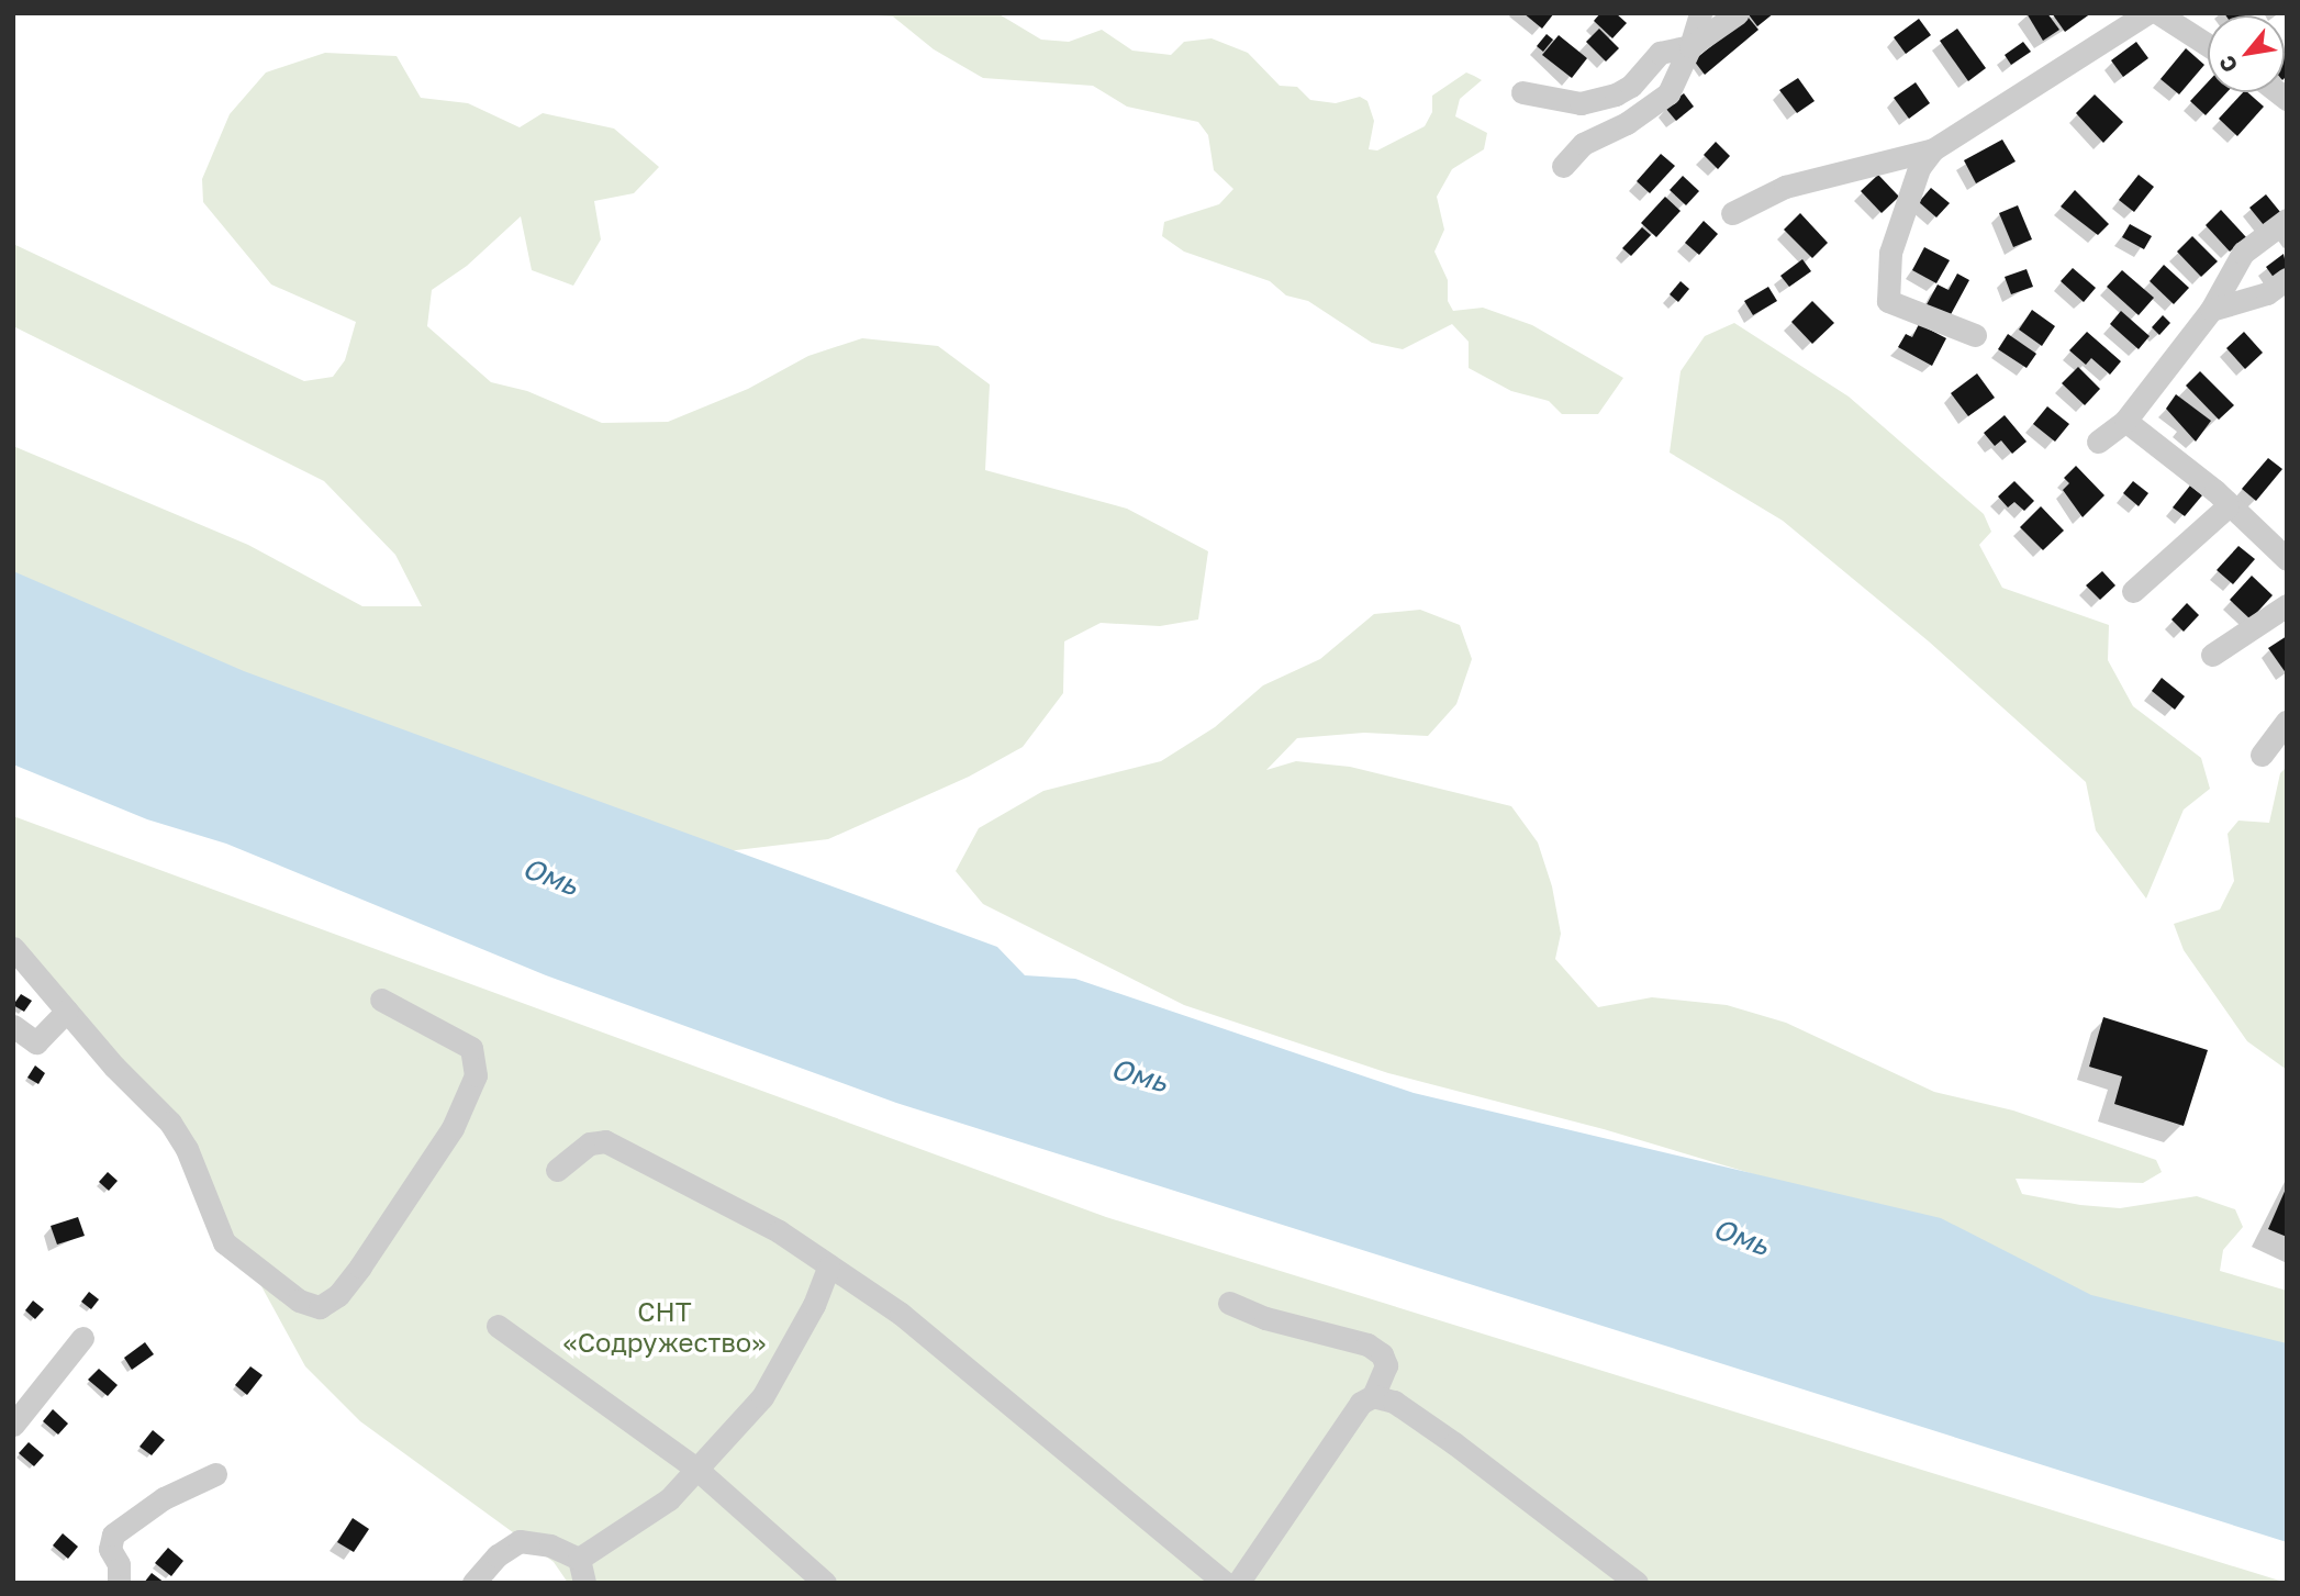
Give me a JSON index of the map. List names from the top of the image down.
{
  "water": ["Омь"],
  "parks": ["СНТ «Содружество»"],
  "north": "bottom left"
}
